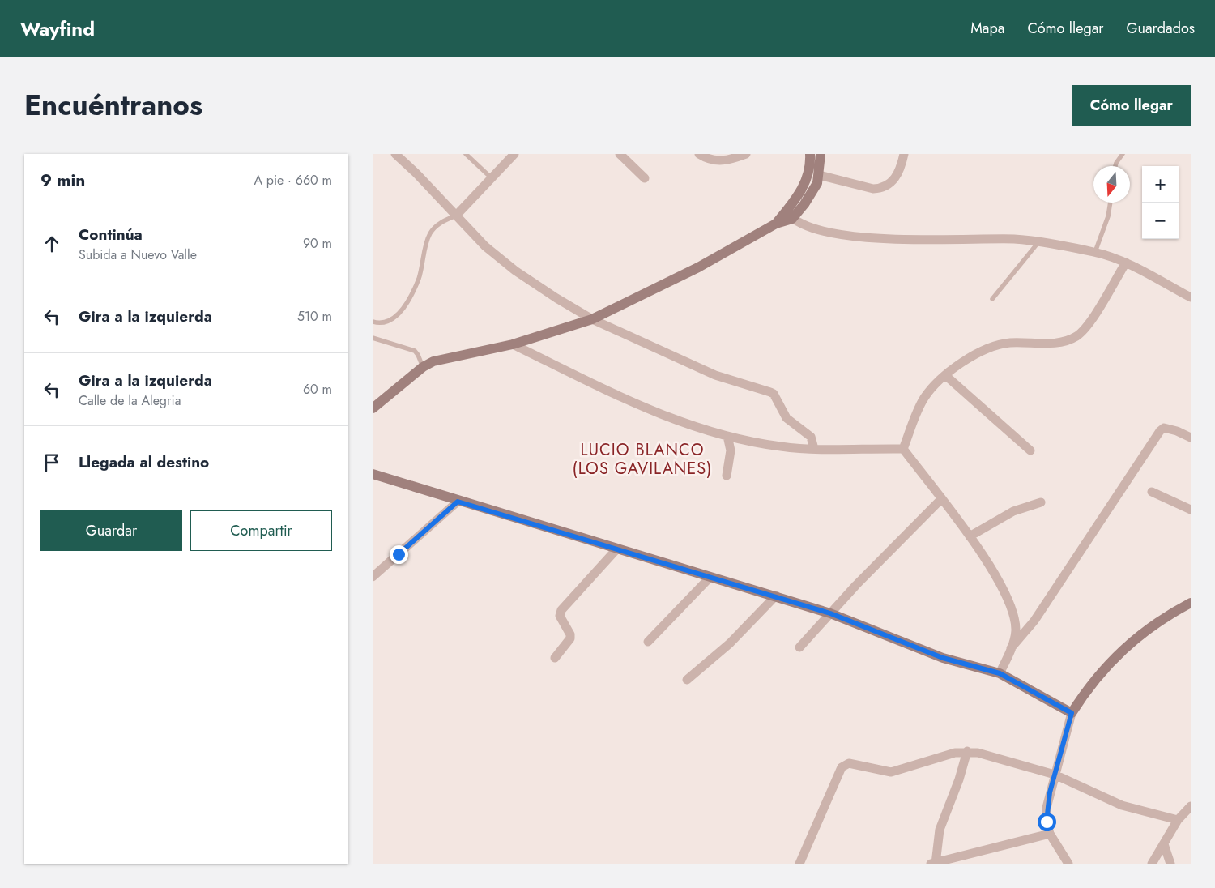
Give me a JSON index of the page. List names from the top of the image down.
{
  "districts": ["LUCIO BLANCO (LOS GAVILANES)"],
  "north": "bottom",
  "page": {
    "header": "Wayfind",
    "nav": ["Mapa", "Cómo llegar", "Guardados"],
    "title": "Encuéntranos",
    "buttons": [
      "Cómo llegar",
      ["Guardar", "Compartir"]
    ],
    "heading": ["9 min", "A pie · 660 m"],
    "map_buttons": ["+", "−"],
    "list": [
      ["Continúa", "Subida a Nuevo Valle", "90 m"],
      ["Gira a la izquierda", "510 m"],
      ["Gira a la izquierda", "Calle de la Alegria", "60 m"],
      "Llegada al destino"
    ]
  }
}
